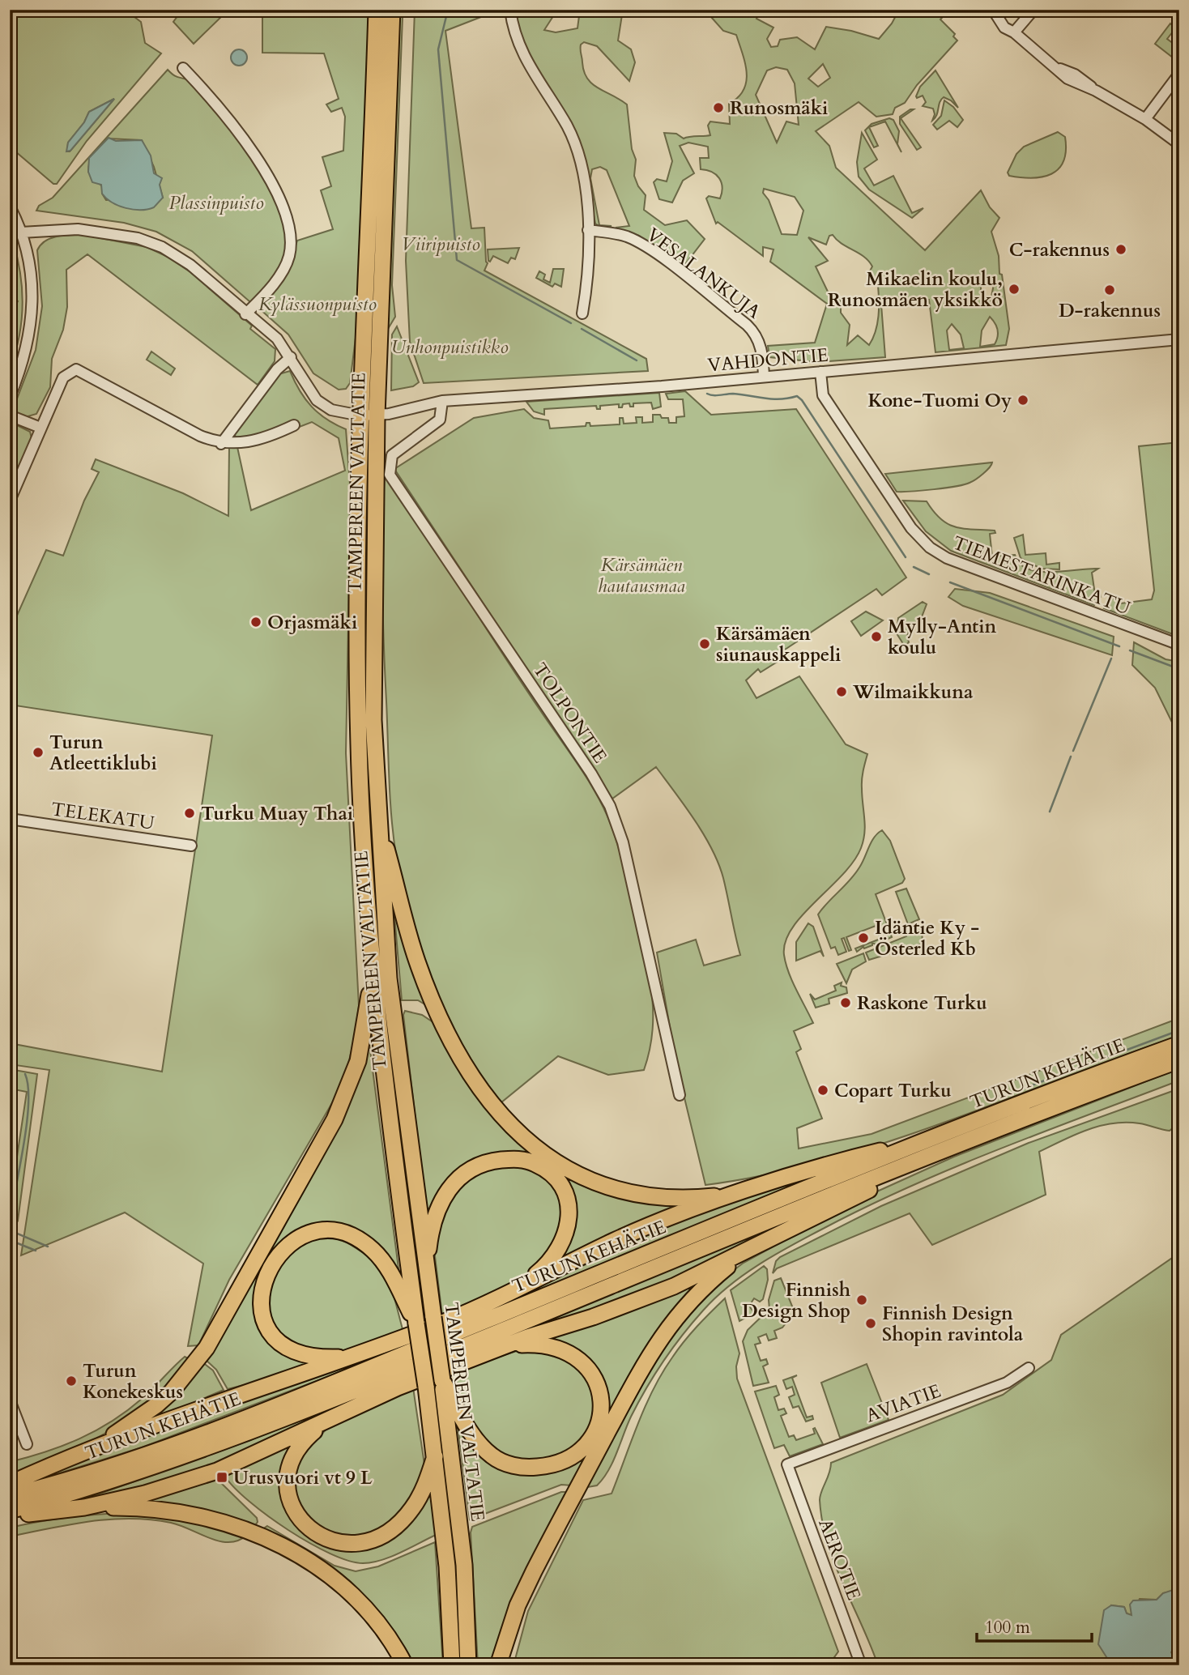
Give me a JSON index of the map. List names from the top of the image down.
{
  "streets": {
    "highway": ["TAMPEREEN VALTATIE", "TURUN KEHÄTIE"],
    "street": [
      "VESALANKUJA",
      "VAHDONTIE",
      "TIEMESTARINKATU",
      "TOLPONTIE",
      "TELEKATU",
      "AVIATIE",
      "AEROTIE"
    ]
  },
  "crossings": [
    ["VESALANKUJA", "VAHDONTIE"],
    ["VAHDONTIE", "TAMPEREEN VALTATIE"],
    ["VAHDONTIE", "TIEMESTARINKATU"],
    ["VAHDONTIE", "TOLPONTIE"],
    ["AVIATIE", "AEROTIE"]
  ],
  "parks": [
    "Plassinpuisto",
    "Viiripuisto",
    "Kylässuonpuisto",
    "Unhonpuistikko",
    "Kärsämäen hautausmaa"
  ],
  "places": {
    "other": [
      "Runosmäki",
      "C-rakennus",
      "Mikaelin koulu, Runosmäen yksikkö",
      "D-rakennus",
      "Kone-Tuomi Oy",
      "Orjasmäki",
      "Mylly-Antin koulu",
      "Kärsämäen siunauskappeli",
      "Wilmaikkuna",
      "Turun Atleettiklubi",
      "Turku Muay Thai",
      "Idäntie Ky - Österled Kb",
      "Raskone Turku",
      "Copart Turku",
      "Finnish Design Shop",
      "Finnish Design Shopin ravintola",
      "Turun Konekeskus"
    ],
    "transit": ["Urusvuori vt 9 L"]
  },
  "scale_bar": "100 m"
}
